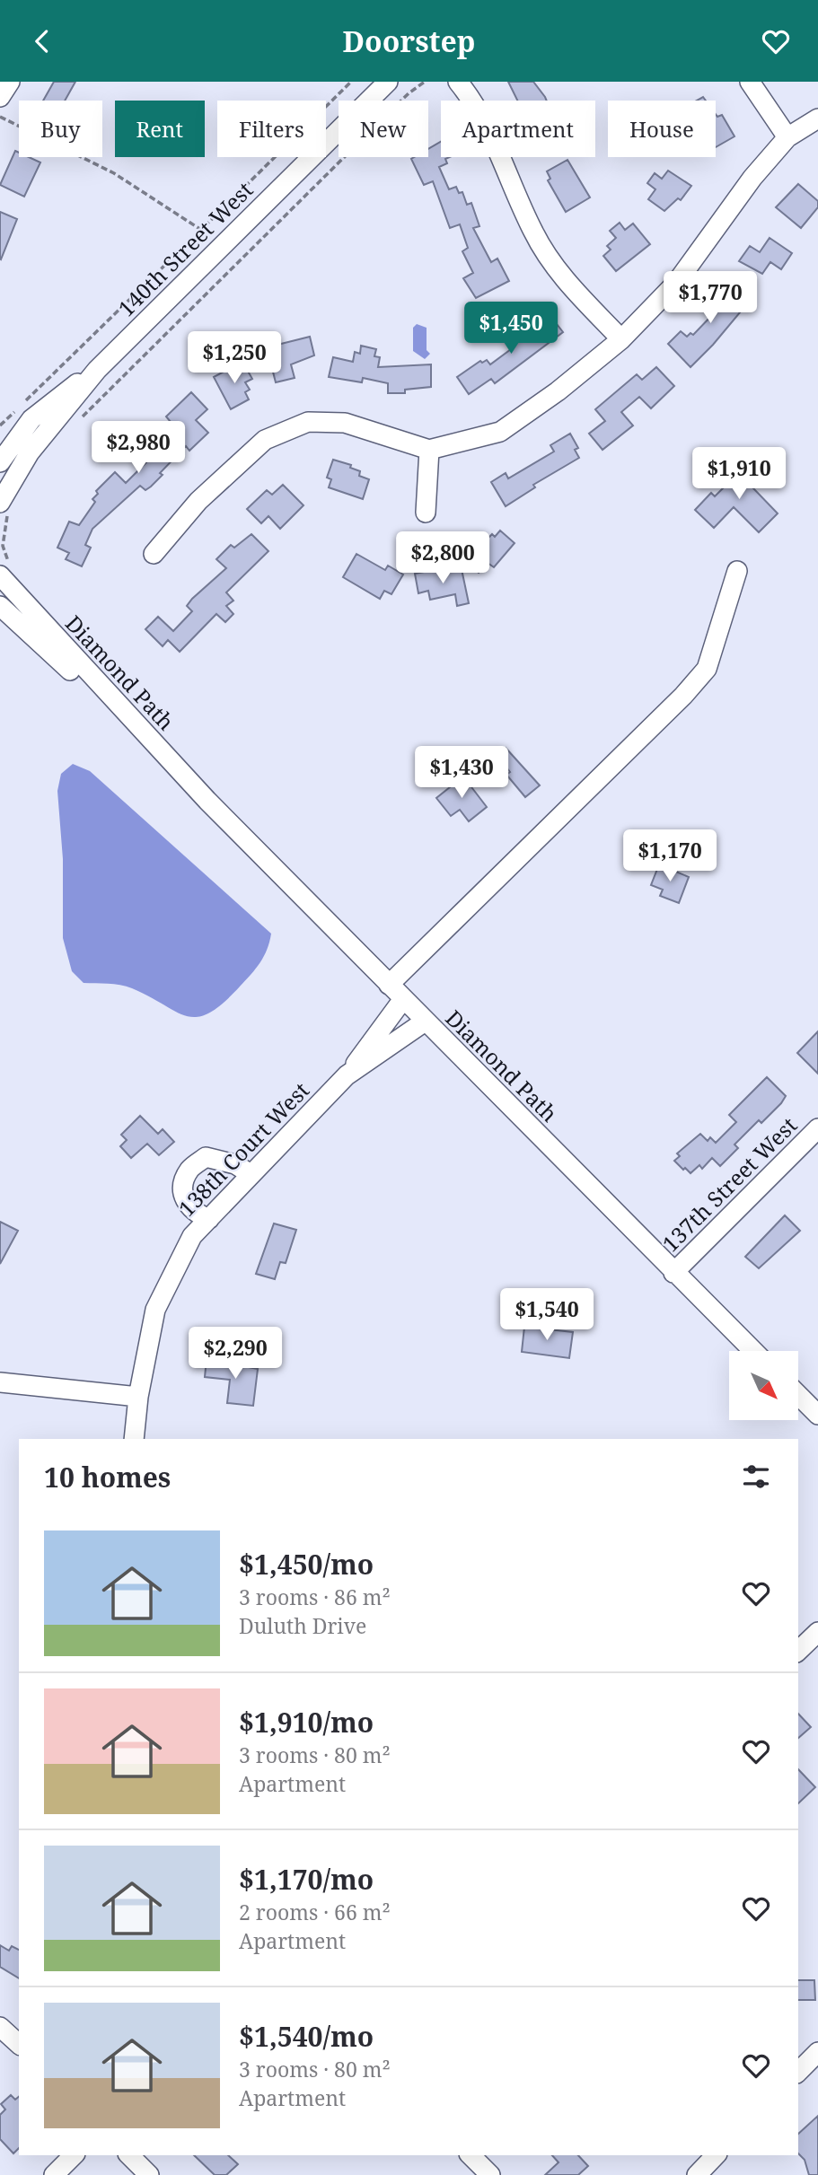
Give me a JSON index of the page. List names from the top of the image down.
{
  "streets": {
    "street": [
      "140th Street West",
      "Diamond Path",
      "138th Court West",
      "137th Street West"
    ]
  },
  "crossings": [
    ["Diamond Path", "138th Court West"],
    ["Diamond Path", "137th Street West"]
  ],
  "north": "bottom right",
  "page": {
    "header": "Doorstep",
    "chip": [
      "Buy",
      "Rent",
      "Filters",
      "New",
      "Apartment",
      "House"
    ],
    "price": [
      "$1,770",
      "$1,450",
      "$1,250",
      "$2,980",
      "$1,910",
      "$2,800",
      "$1,430",
      "$1,170",
      "$1,540",
      "$2,290"
    ],
    "heading": "10 homes",
    "list": [
      {
        "name": "$1,450/mo",
        "note": "3 rooms · 86 m² · Duluth Drive"
      },
      {
        "name": "$1,910/mo",
        "note": "3 rooms · 80 m² · Apartment"
      },
      {
        "name": "$1,170/mo",
        "note": "2 rooms · 66 m² · Apartment"
      },
      {
        "name": "$1,540/mo",
        "note": "3 rooms · 80 m² · Apartment"
      }
    ]
  }
}
